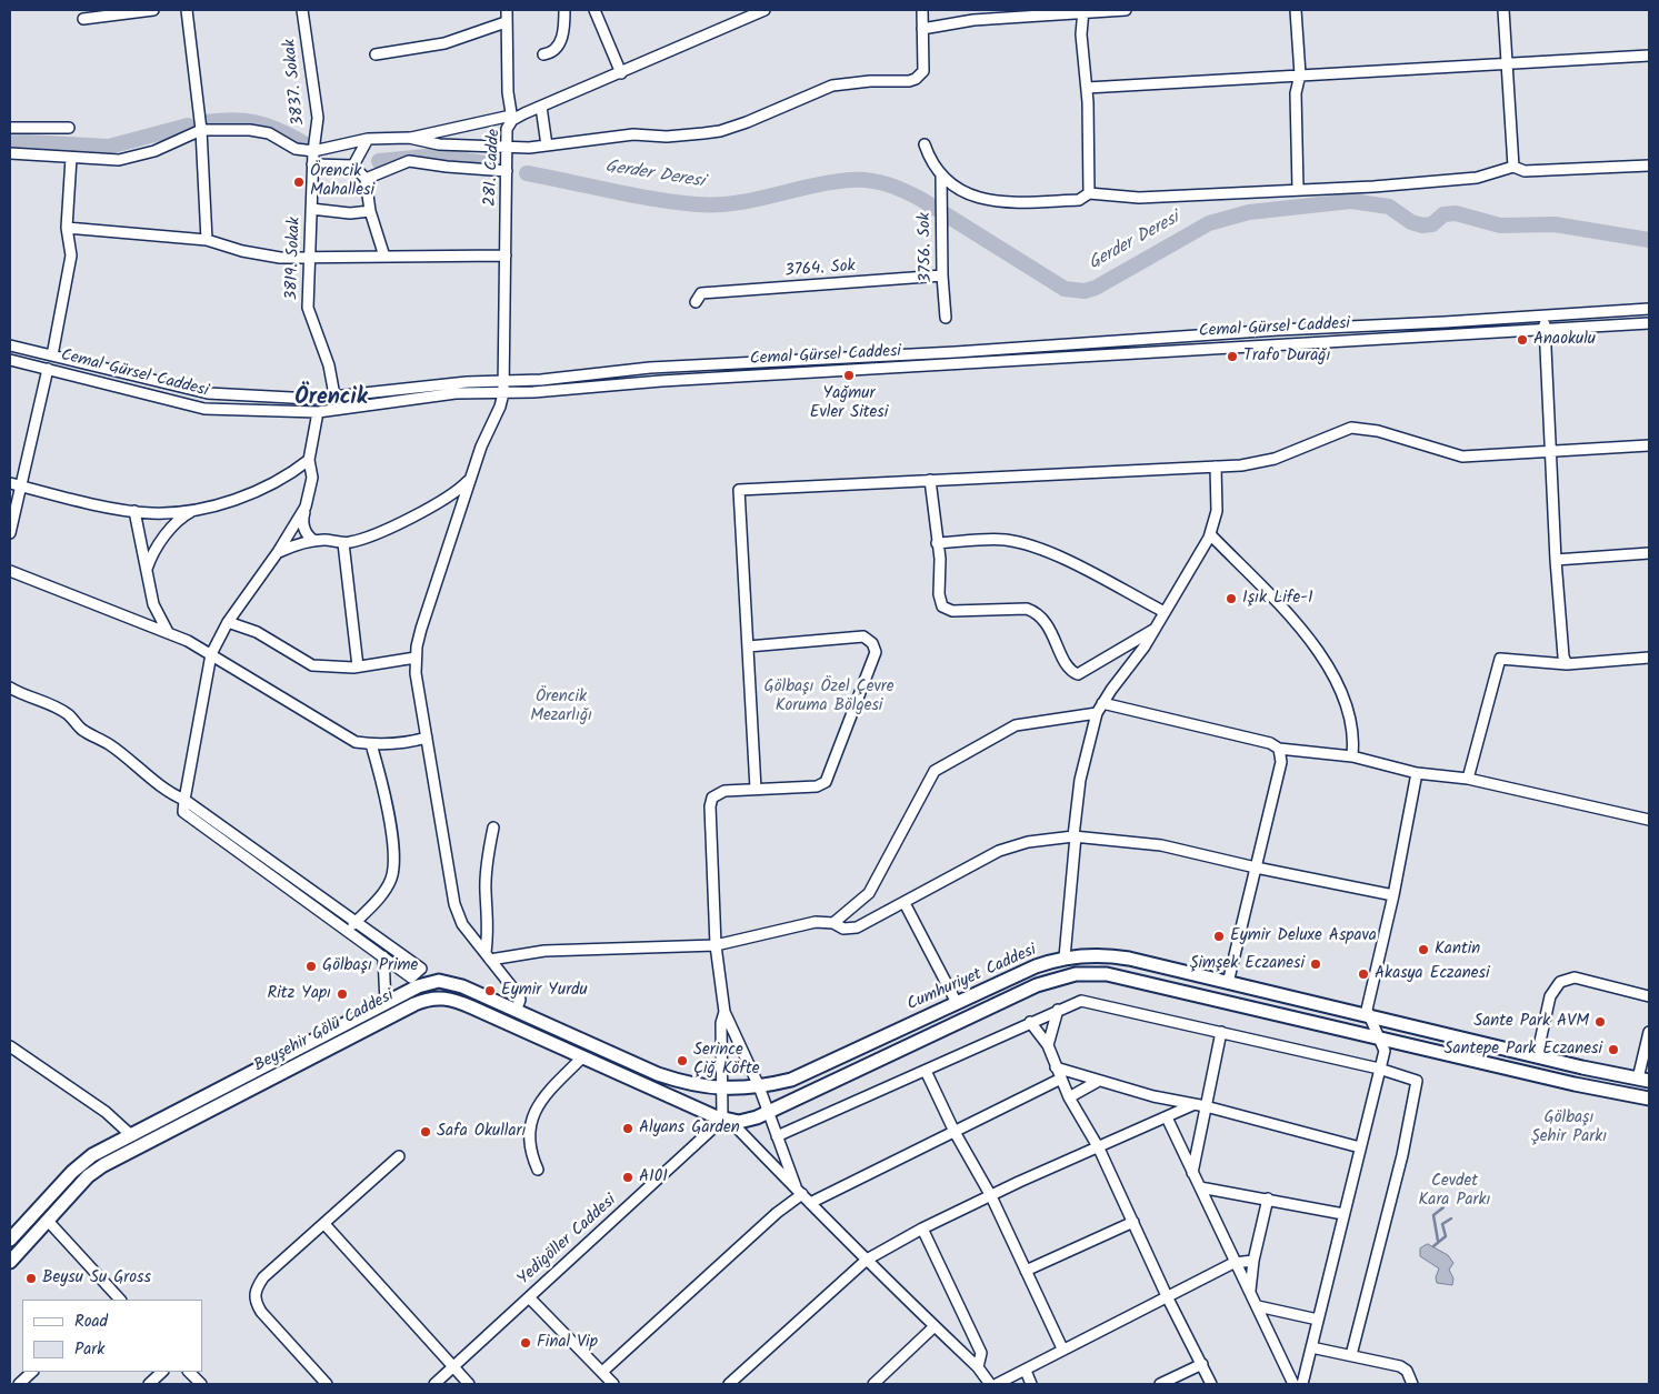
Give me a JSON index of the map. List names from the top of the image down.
{
  "streets": {
    "main road": ["Cumhuriyet Caddesi", "Beyşehir Gölü Caddesi"],
    "street": [
      "3837. Sokak",
      "281. Cadde",
      "3756. Sok",
      "3819. Sokak",
      "3764. Sok",
      "Cemal Gürsel Caddesi",
      "Yedigöller Caddesi"
    ]
  },
  "crossings": [
    ["3837. Sokak", "3819. Sokak"],
    ["281. Cadde", "Cemal Gürsel Caddesi"],
    ["3756. Sok", "3764. Sok"],
    ["3819. Sokak", "Cemal Gürsel Caddesi"]
  ],
  "districts": ["Örencik"],
  "water": ["Gerder Deresi"],
  "parks": [
    "Gölbaşı Özel Çevre Koruma Bölgesi",
    "Örencik Mezarlığı",
    "Gölbaşı Şehir Parkı",
    "Cevdet Kara Parkı"
  ],
  "places": [
    "Örencik Mahallesi",
    "Anaokulu",
    "Trafo Durağı",
    "Yağmur Evler Sitesi",
    "Işık Life-1",
    "Eymir Deluxe Aspava",
    "Kantin",
    "Şimşek Eczanesi",
    "Gölbaşı Prime",
    "Akasya Eczanesi",
    "Eymir Yurdu",
    "Ritz Yapı",
    "Sante Park AVM",
    "Santepe Park Eczanesi",
    "Serince Çiğ Köfte",
    "Alyans Garden",
    "Safa Okulları",
    "A101",
    "Beysu Su Gross",
    "Final Vip"
  ],
  "legend": ["Road", "Park"]
}
